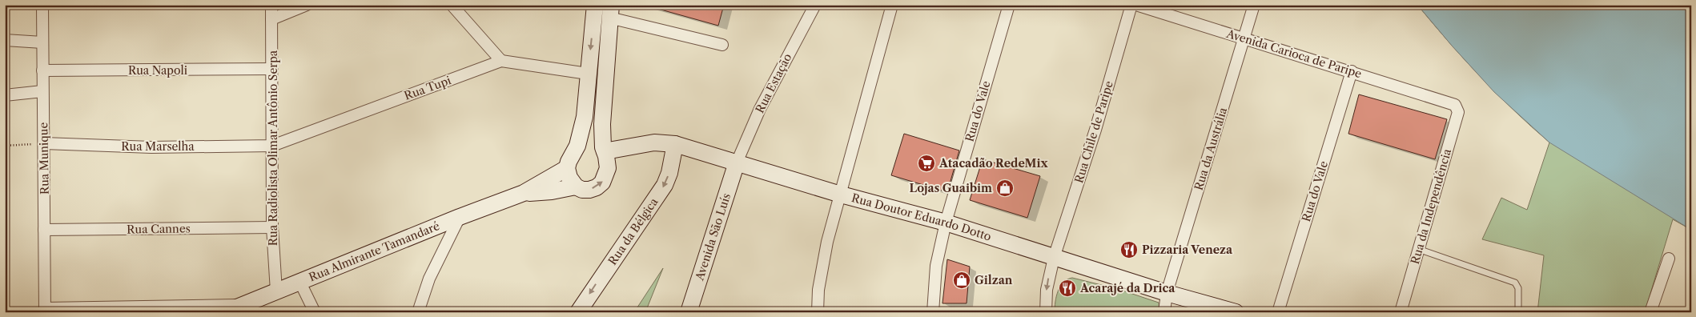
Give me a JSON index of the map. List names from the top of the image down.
{
  "streets": {
    "main road": [
      "Rua Doutor Eduardo Dotto",
      "Rua da Bélgica",
      "Avenida São Luís",
      "Rua Almirante Tamandaré"
    ],
    "street": [
      "Avenida Carioca de Paripe",
      "Rua Napoli",
      "Rua Estação",
      "Rua Tupi",
      "Rua do Vale",
      "Rua Chile de Paripe",
      "Rua Marselha",
      "Rua Radiolista Olimar Antônio Serpa",
      "Rua da Austrália",
      "Rua Munique",
      "Rua da Independência",
      "Rua Cannes"
    ]
  },
  "crossings": [
    ["Avenida Carioca de Paripe", "Rua do Vale"],
    ["Avenida Carioca de Paripe", "Rua da Austrália"],
    ["Avenida Carioca de Paripe", "Rua da Independência"],
    ["Rua Napoli", "Rua Radiolista Olimar Antônio Serpa"],
    ["Rua Napoli", "Rua Munique"],
    ["Rua Estação", "Rua Doutor Eduardo Dotto"],
    ["Rua Estação", "Avenida São Luís"],
    ["Rua Tupi", "Rua Marselha"],
    ["Rua Tupi", "Rua Radiolista Olimar Antônio Serpa"],
    ["Rua do Vale", "Rua Doutor Eduardo Dotto"],
    ["Rua Chile de Paripe", "Rua Doutor Eduardo Dotto"],
    ["Rua Marselha", "Rua Radiolista Olimar Antônio Serpa"],
    ["Rua Marselha", "Rua Munique"],
    ["Rua Radiolista Olimar Antônio Serpa", "Rua Cannes"],
    ["Rua Radiolista Olimar Antônio Serpa", "Rua Almirante Tamandaré"],
    ["Rua da Austrália", "Rua Doutor Eduardo Dotto"],
    ["Rua Munique", "Rua Cannes"],
    ["Rua Doutor Eduardo Dotto", "Rua da Bélgica"],
    ["Rua Doutor Eduardo Dotto", "Avenida São Luís"],
    ["Rua Doutor Eduardo Dotto", "Rua Almirante Tamandaré"]
  ],
  "one_way": ["Rua da Bélgica"],
  "places": {
    "supermarket": ["Atacadão RedeMix"],
    "shop": ["Lojas Guaibim", "Gilzan"],
    "restaurant": ["Pizzaria Veneza", "Acarajé da Drica"]
  }
}
